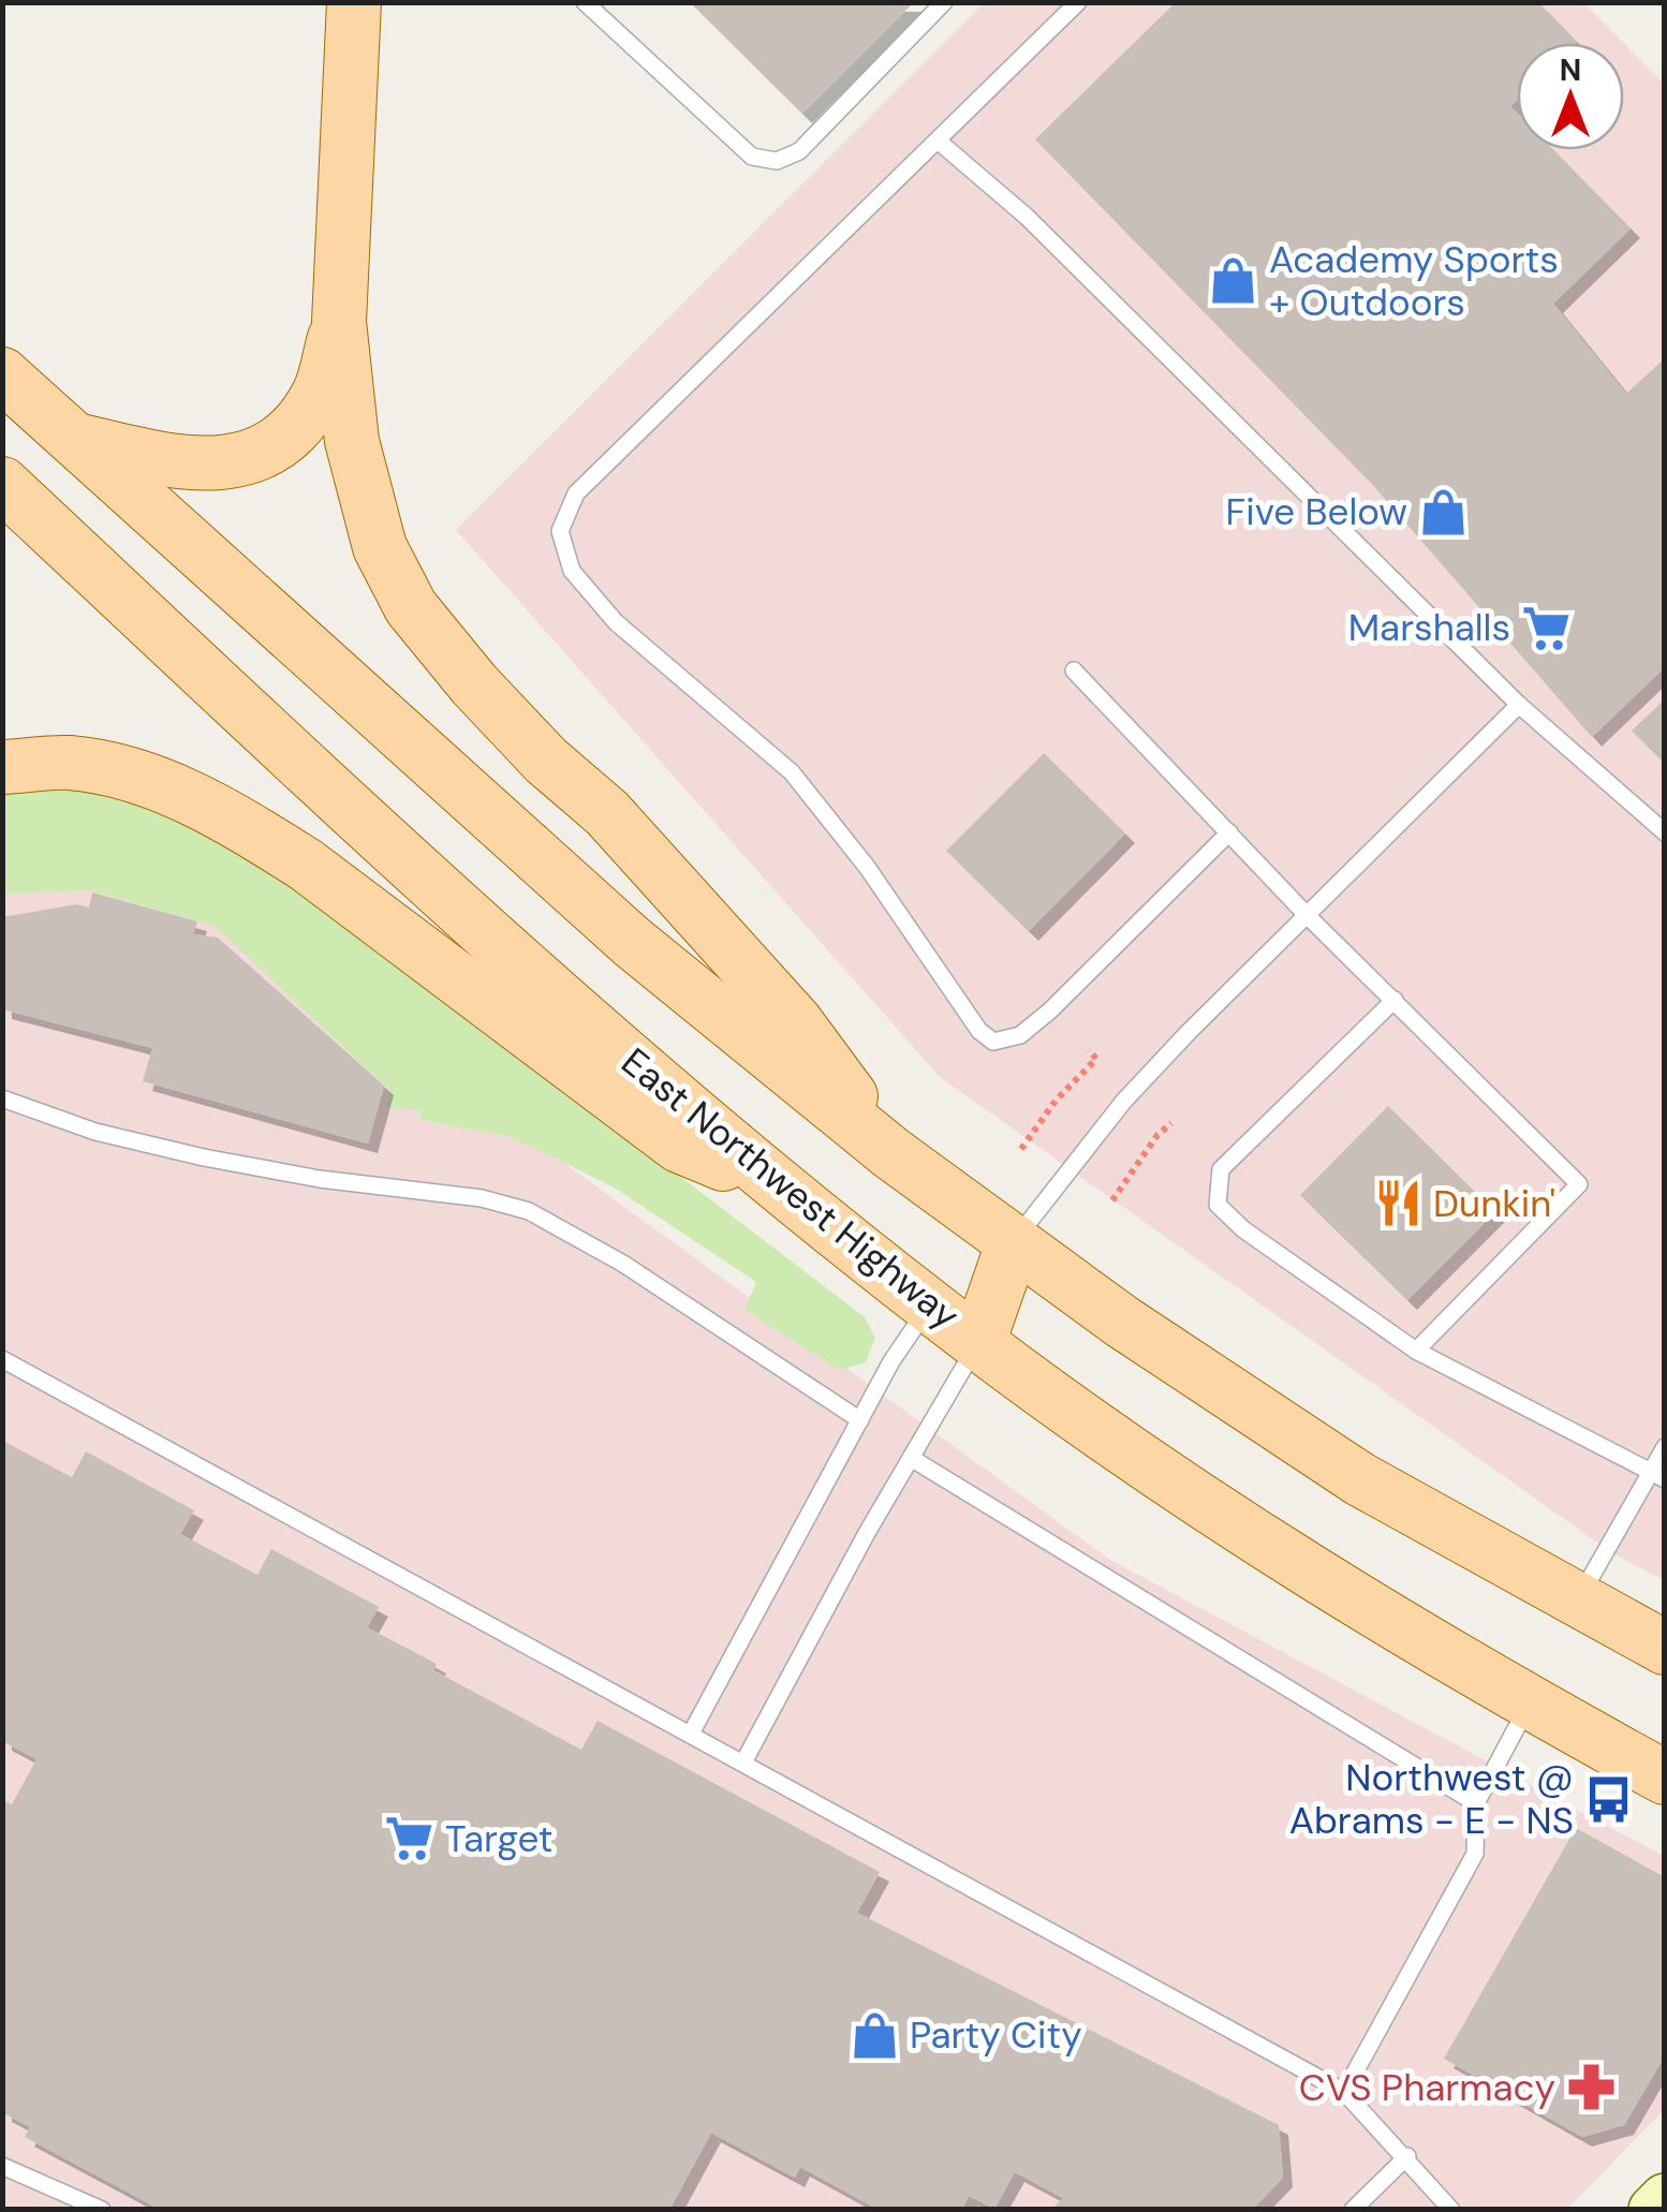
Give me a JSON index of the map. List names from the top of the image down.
{
  "streets": {
    "main road": ["East Northwest Highway"]
  },
  "places": {
    "shop": ["Academy Sports + Outdoors", "Five Below", "Party City"],
    "supermarket": ["Marshalls", "Target"],
    "restaurant": ["Dunkin'"],
    "bus stop": ["Northwest @ Abrams - E - NS"],
    "pharmacy": ["CVS Pharmacy"]
  },
  "north": "top"
}
